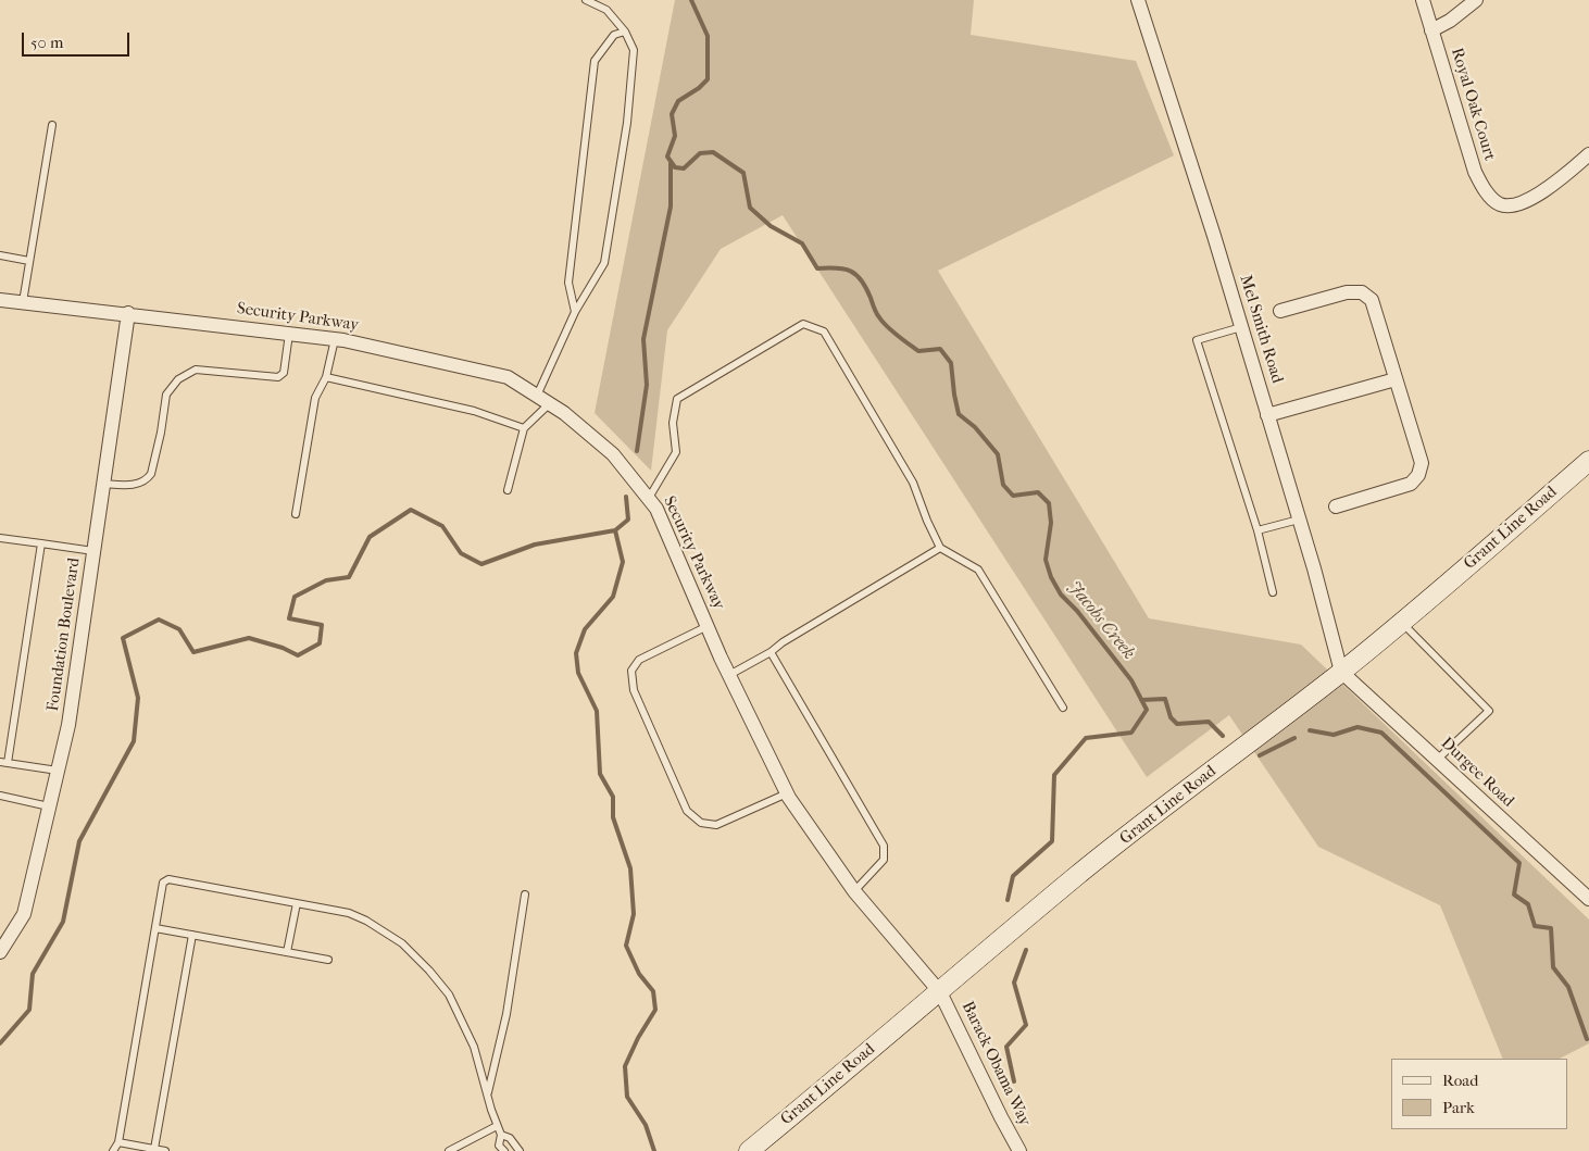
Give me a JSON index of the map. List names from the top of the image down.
{
  "streets": {
    "main road": ["Grant Line Road"],
    "street": [
      "Royal Oak Court",
      "Security Parkway",
      "Mel Smith Road",
      "Foundation Boulevard",
      "Durgee Road",
      "Barack Obama Way"
    ]
  },
  "crossings": [
    ["Security Parkway", "Grant Line Road"],
    ["Security Parkway", "Foundation Boulevard"],
    ["Security Parkway", "Barack Obama Way"],
    ["Mel Smith Road", "Grant Line Road"],
    ["Mel Smith Road", "Durgee Road"],
    ["Grant Line Road", "Durgee Road"],
    ["Grant Line Road", "Barack Obama Way"]
  ],
  "water": ["Jacobs Creek"],
  "legend": ["Road", "Park"],
  "scale_bar": "50 m"
}
